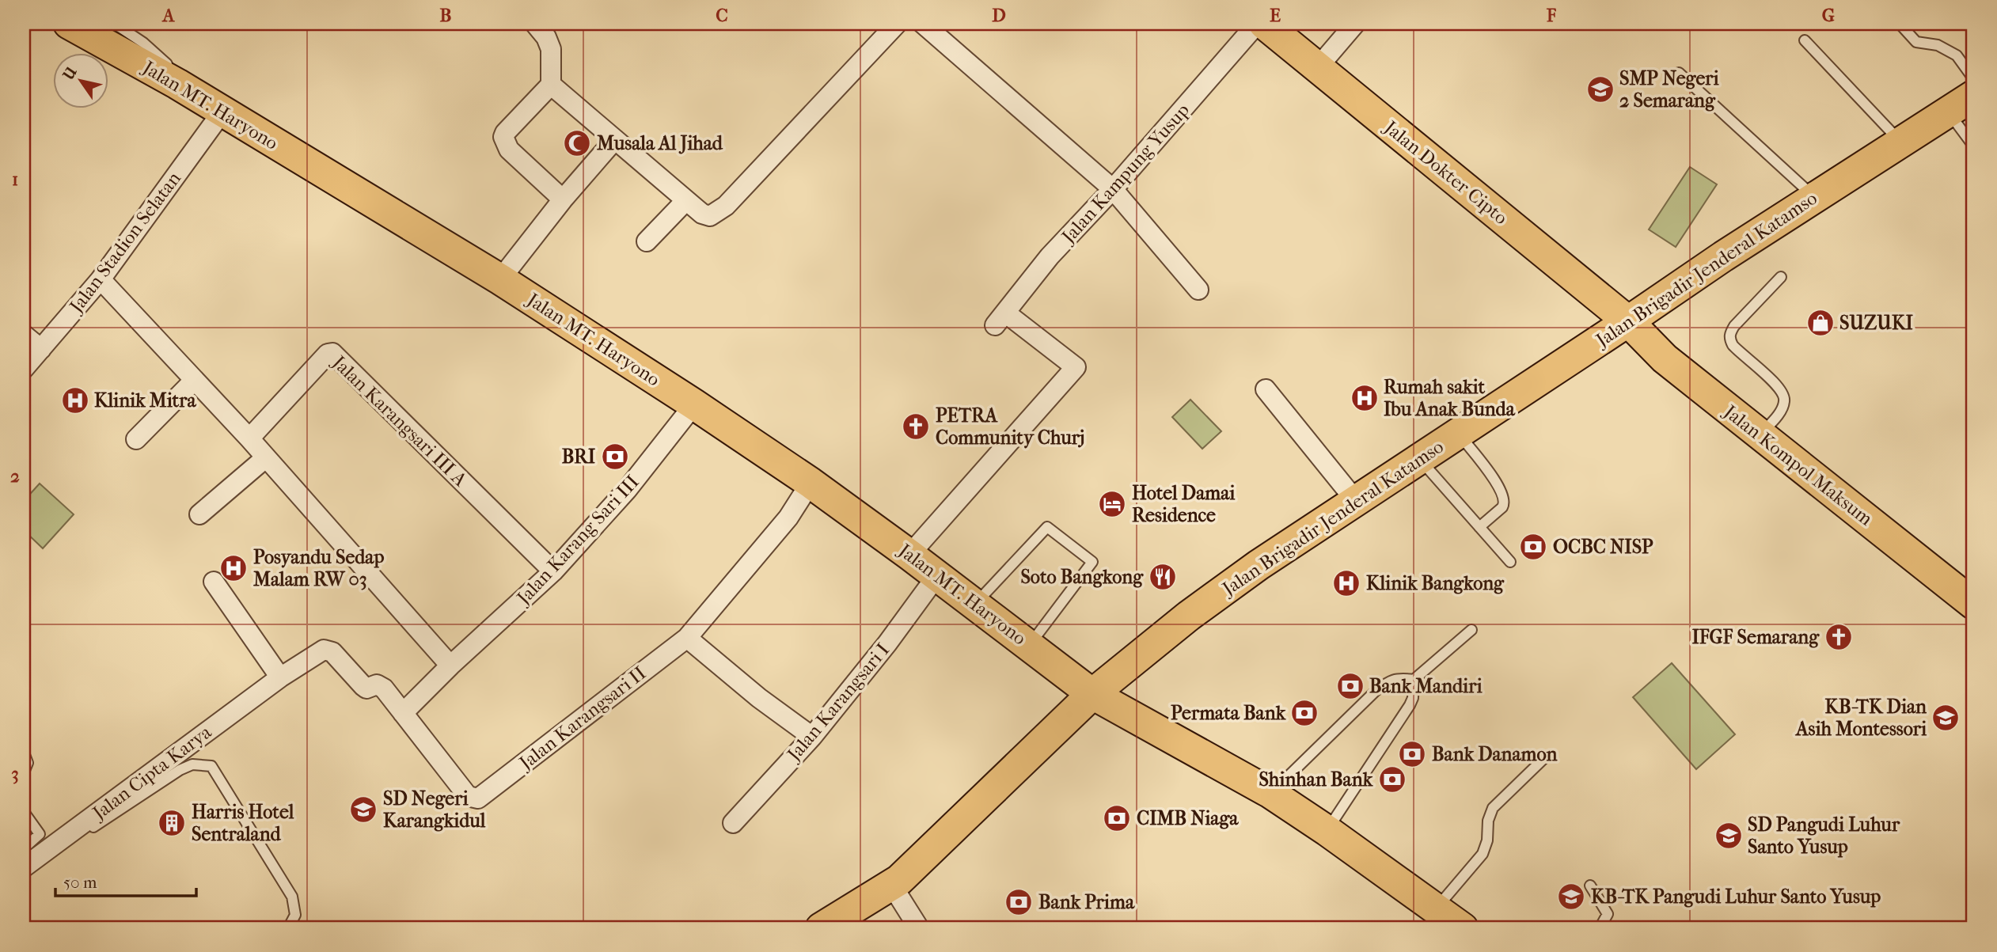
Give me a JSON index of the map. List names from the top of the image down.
{
  "streets": {
    "main road": [
      "Jalan MT. Haryono",
      "Jalan Dokter Cipto",
      "Jalan Brigadir Jenderal Katamso",
      "Jalan Kompol Maksum"
    ],
    "street": [
      "Jalan Kampung Yusup",
      "Jalan Stadion Selatan",
      "Jalan Karangsari III A",
      "Jalan Karang Sari III",
      "Jalan Karangsari I",
      "Jalan Karangsari II",
      "Jalan Cipta Karya"
    ]
  },
  "crossings": [
    ["Jalan MT. Haryono", "Jalan Kampung Yusup"],
    ["Jalan MT. Haryono", "Jalan Stadion Selatan"],
    ["Jalan MT. Haryono", "Jalan Brigadir Jenderal Katamso"],
    ["Jalan MT. Haryono", "Jalan Karang Sari III"],
    ["Jalan MT. Haryono", "Jalan Karangsari I"],
    ["Jalan MT. Haryono", "Jalan Karangsari II"],
    ["Jalan Dokter Cipto", "Jalan Brigadir Jenderal Katamso"],
    ["Jalan Dokter Cipto", "Jalan Kompol Maksum"],
    ["Jalan Brigadir Jenderal Katamso", "Jalan Kompol Maksum"],
    ["Jalan Karangsari III A", "Jalan Karang Sari III"],
    ["Jalan Karang Sari III", "Jalan Karangsari II"],
    ["Jalan Karang Sari III", "Jalan Cipta Karya"],
    ["Jalan Karangsari II", "Jalan Cipta Karya"]
  ],
  "places": {
    "school or university": [
      "SMP Negeri 2 Semarang",
      "KB-TK Dian Asih Montessori",
      "SD Negeri Karangkidul",
      "SD Pangudi Luhur Santo Yusup",
      "KB-TK Pangudi Luhur Santo Yusup"
    ],
    "mosque": ["Musala Al Jihad"],
    "shop": ["SUZUKI"],
    "hospital": [
      "Rumah sakit Ibu Anak Bunda",
      "Klinik Mitra",
      "Posyandu Sedap Malam RW 03",
      "Klinik Bangkong"
    ],
    "church": ["PETRA Community Churj", "IFGF Semarang"],
    "bank": [
      "BRI",
      "OCBC NISP",
      "Bank Mandiri",
      "Permata Bank",
      "Bank Danamon",
      "Shinhan Bank",
      "CIMB Niaga",
      "Bank Prima"
    ],
    "hotel": ["Hotel Damai Residence"],
    "restaurant": ["Soto Bangkong"],
    "building": ["Harris Hotel Sentraland"]
  },
  "scale_bar": "50 m",
  "north": "top left",
  "grid": {
    "columns": [
      "A",
      "B",
      "C",
      "D",
      "E",
      "F",
      "G"
    ],
    "rows": ["1", "2", "3"]
  }
}
